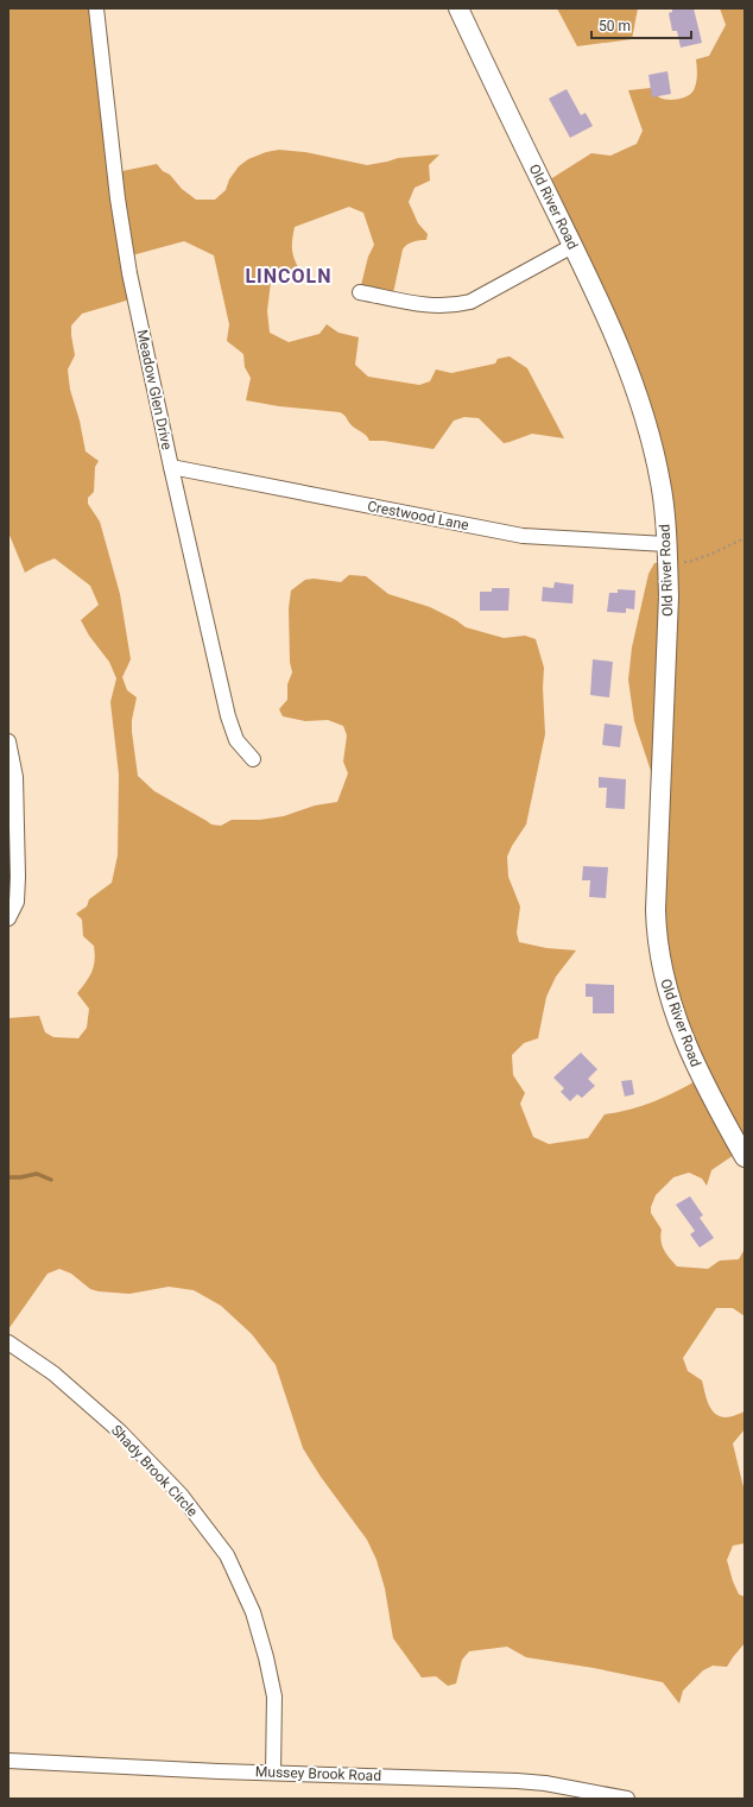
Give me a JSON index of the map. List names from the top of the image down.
{
  "streets": {
    "main road": ["Old River Road"],
    "street": [
      "Meadow Glen Drive",
      "Crestwood Lane",
      "Shady Brook Circle",
      "Mussey Brook Road"
    ]
  },
  "crossings": [
    ["Old River Road", "Crestwood Lane"],
    ["Meadow Glen Drive", "Crestwood Lane"],
    ["Shady Brook Circle", "Mussey Brook Road"]
  ],
  "districts": ["LINCOLN"],
  "scale_bar": "50 m"
}
